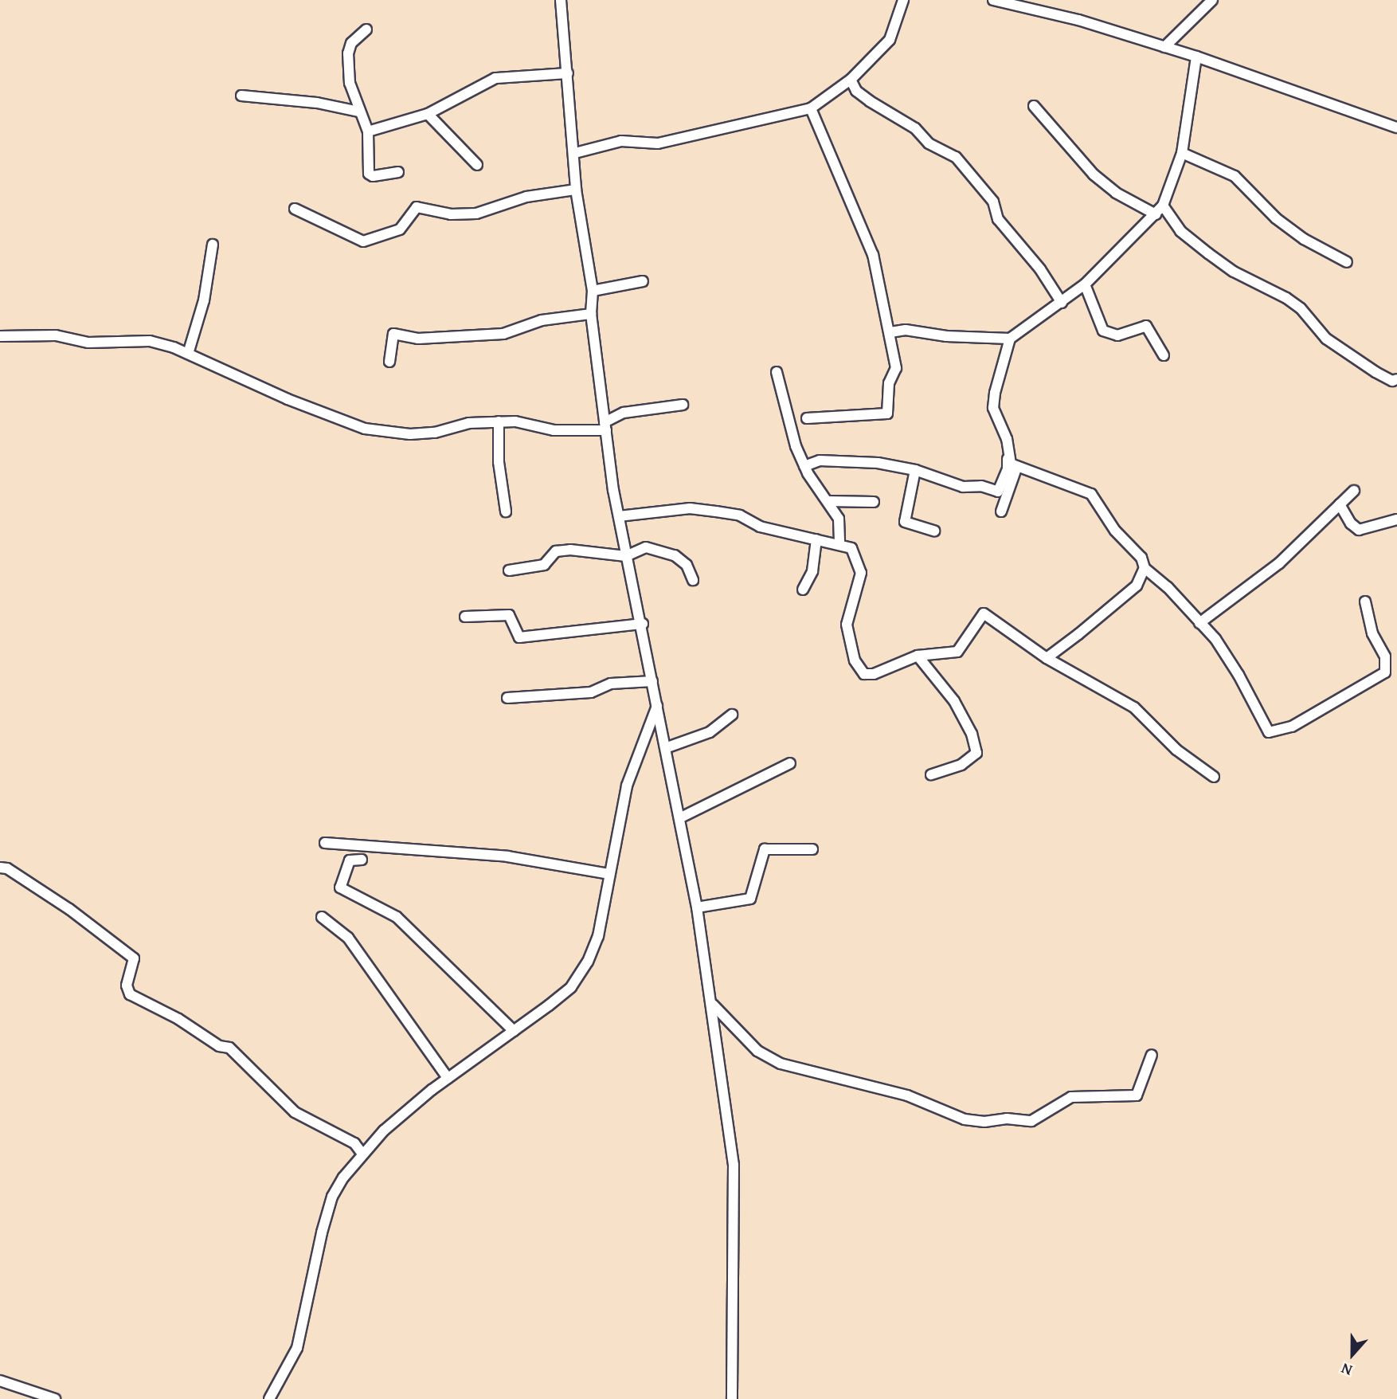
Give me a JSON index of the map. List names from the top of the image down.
{
  "north": "bottom"
}
